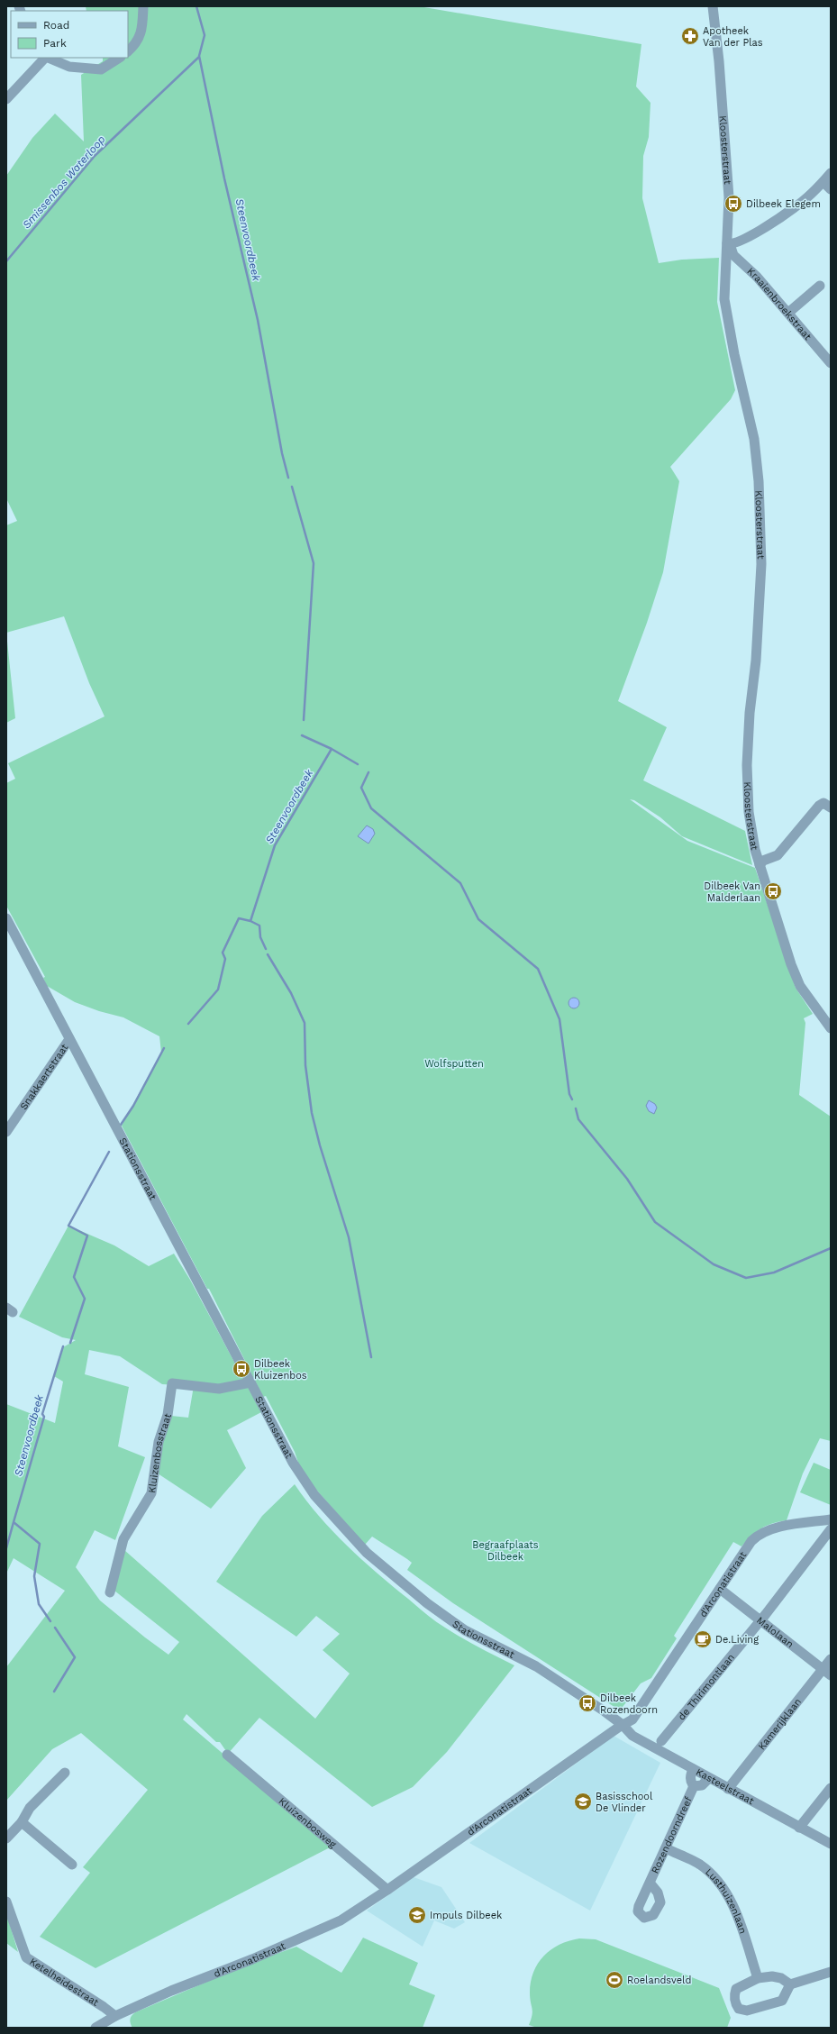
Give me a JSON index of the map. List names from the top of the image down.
{
  "streets": {
    "street": [
      "Kloosterstraat",
      "Kraaienbroekstraat",
      "Snakkaertstraat",
      "Stationsstraat",
      "Kluizenbosstraat",
      "d'Arconatistraat",
      "Malolaan",
      "de Thirimontlaan",
      "Kamerijklaan",
      "Kasteelstraat",
      "Kluizenbosweg",
      "Rozendoorndreef",
      "Lusthuizenlaan",
      "Ketelheidestraat"
    ]
  },
  "crossings": [
    ["Kloosterstraat", "Kraaienbroekstraat"],
    ["Snakkaertstraat", "Stationsstraat"],
    ["Stationsstraat", "Kluizenbosstraat"],
    ["Stationsstraat", "d'Arconatistraat"],
    ["Stationsstraat", "Kasteelstraat"],
    ["d'Arconatistraat", "Malolaan"],
    ["d'Arconatistraat", "Kasteelstraat"],
    ["d'Arconatistraat", "Kluizenbosweg"],
    ["d'Arconatistraat", "Ketelheidestraat"],
    ["Malolaan", "de Thirimontlaan"],
    ["Malolaan", "Kamerijklaan"],
    ["Kamerijklaan", "Kasteelstraat"],
    ["Kasteelstraat", "Rozendoorndreef"],
    ["Rozendoorndreef", "Lusthuizenlaan"]
  ],
  "water": ["Smissenbos Waterloop", "Steenvoordbeek"],
  "parks": ["Wolfsputten", "Begraafplaats Dilbeek"],
  "places": {
    "pharmacy": ["Apotheek Van der Plas"],
    "bus stop": [
      "Dilbeek Elegem",
      "Dilbeek Van Malderlaan",
      "Dilbeek Kluizenbos",
      "Dilbeek Rozendoorn"
    ],
    "cafe": ["De.Living"],
    "school or university": ["Basisschool De Vlinder", "Impuls Dilbeek"],
    "sports": ["Roelandsveld"]
  },
  "legend": ["Road", "Park"]
}
